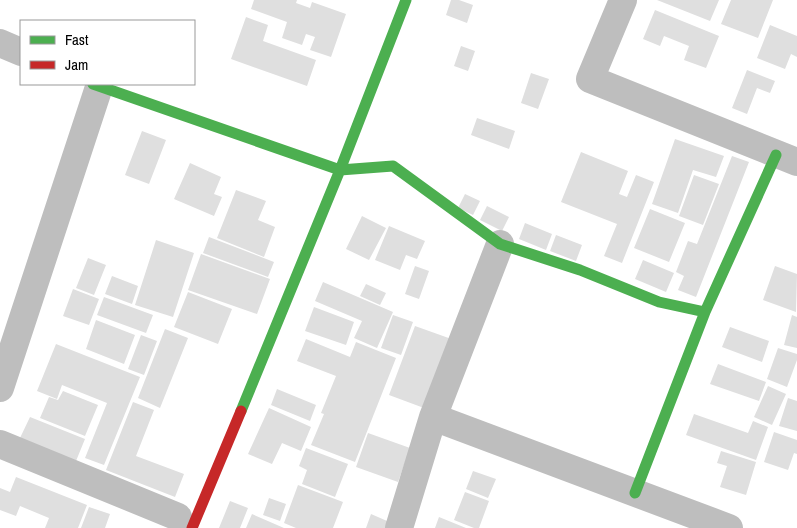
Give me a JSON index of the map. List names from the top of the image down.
{
  "legend": ["Fast", "Jam"]
}
